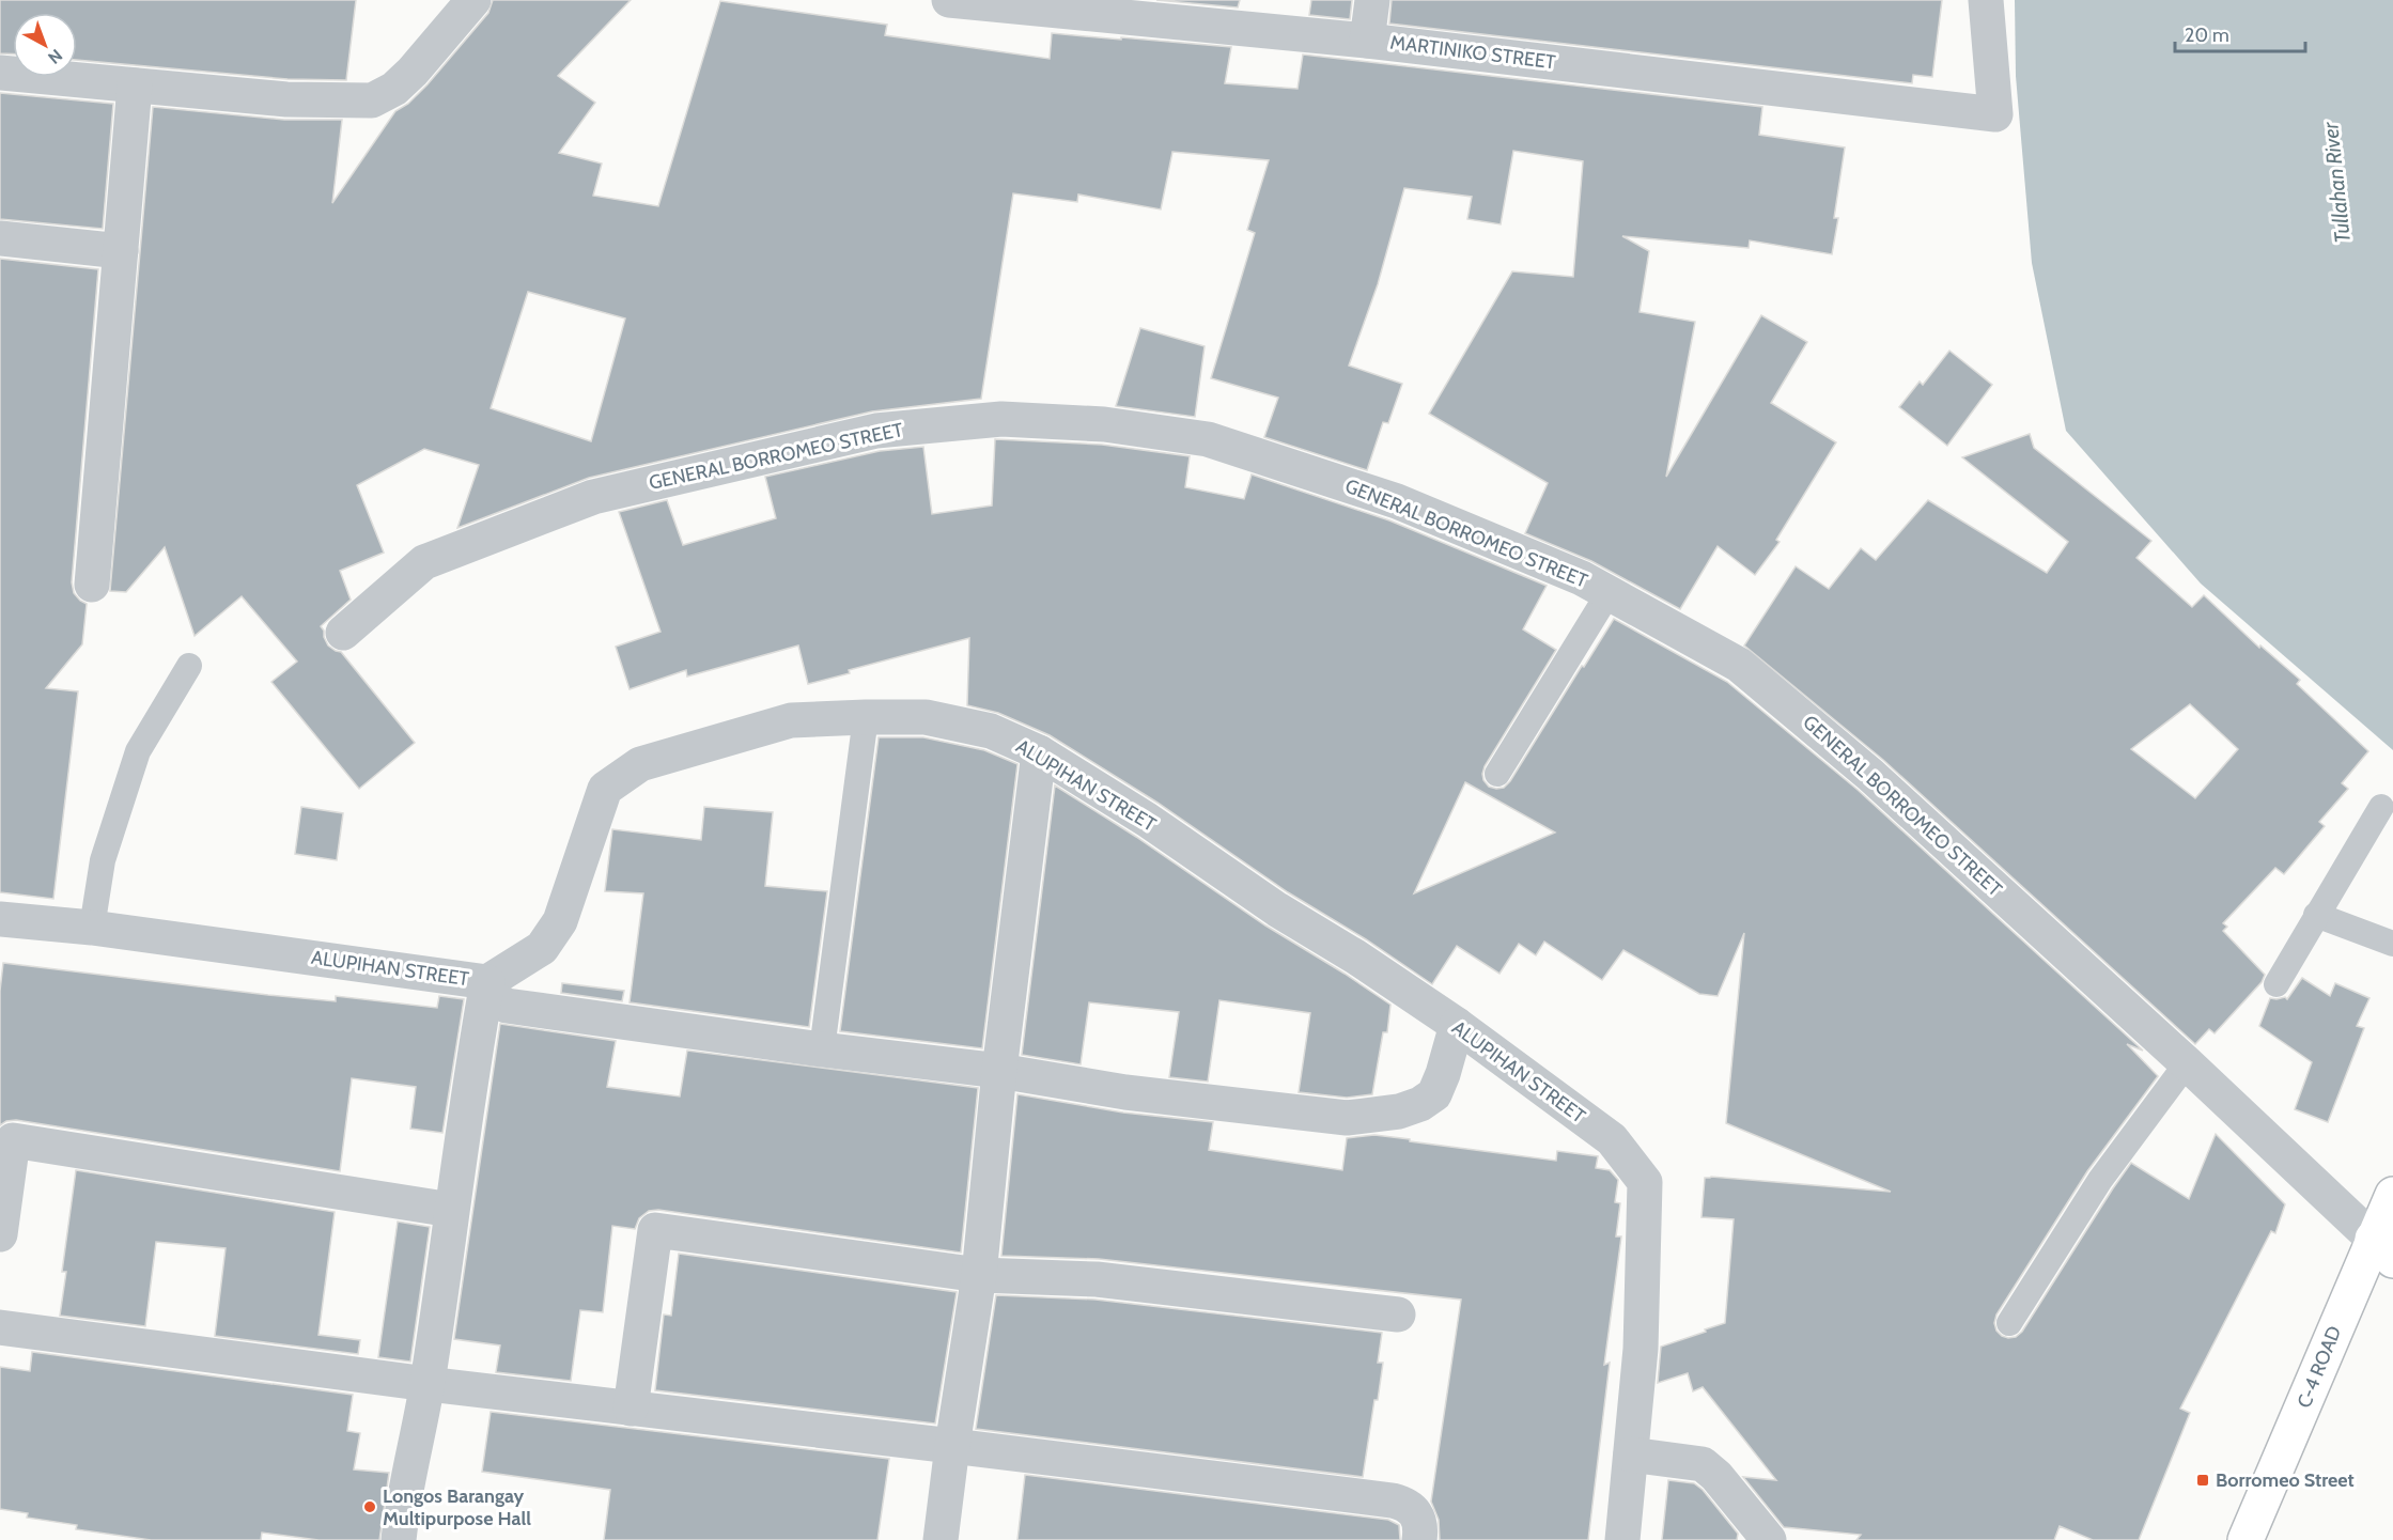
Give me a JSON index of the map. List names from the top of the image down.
{
  "streets": {
    "highway": ["C-4 ROAD"],
    "street": ["MARTINIKO STREET", "GENERAL BORROMEO STREET", "ALUPIHAN STREET"]
  },
  "crossings": [
    ["GENERAL BORROMEO STREET", "C-4 ROAD"]
  ],
  "water": ["Tullahan River"],
  "places": {
    "transit": ["Borromeo Street"],
    "other": ["Longos Barangay Multipurpose Hall"]
  },
  "scale_bar": "20 m",
  "north": "bottom right"
}
